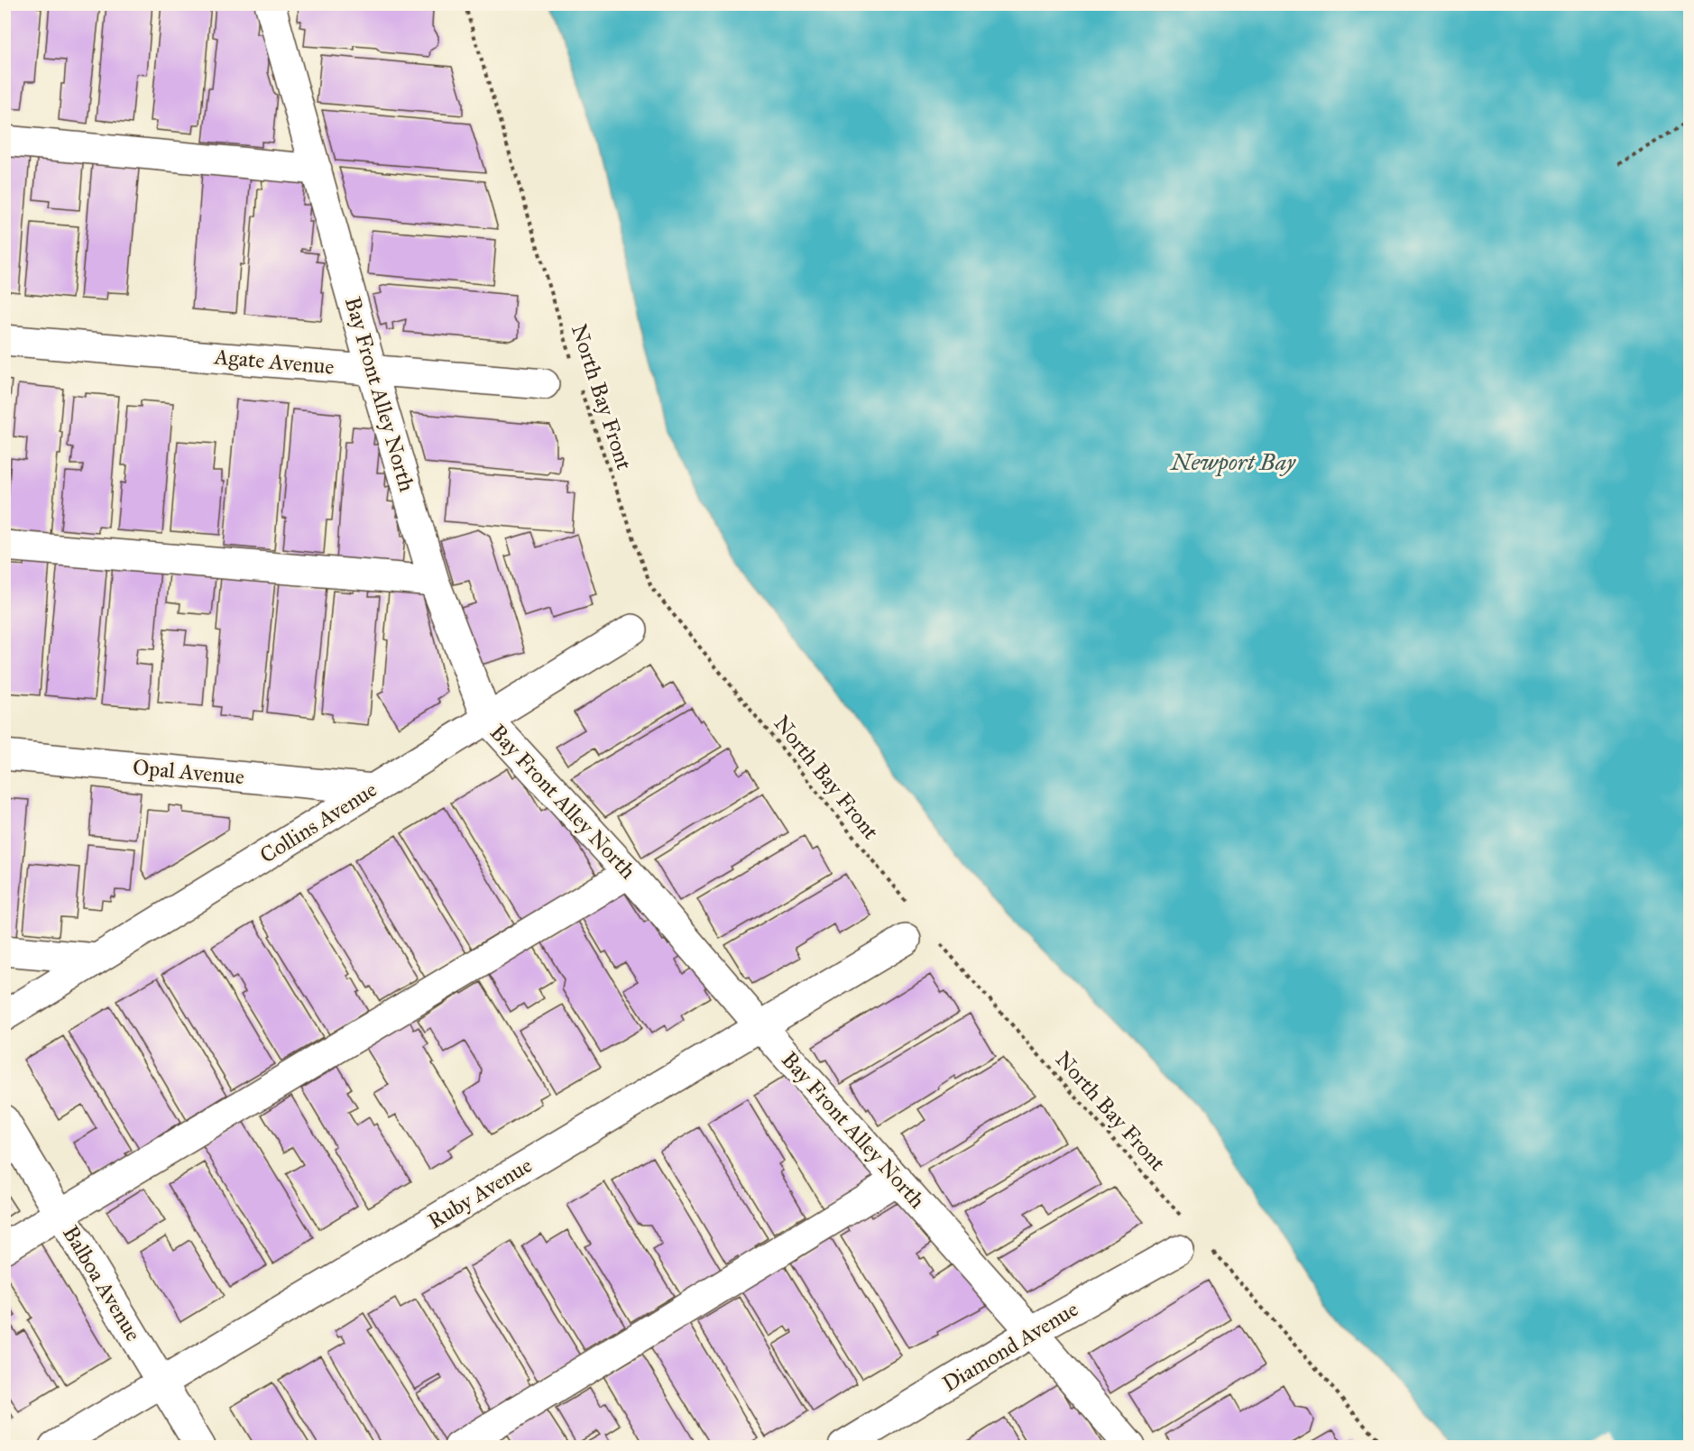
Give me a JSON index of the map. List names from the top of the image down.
{
  "streets": {
    "street": [
      "Agate Avenue",
      "Bay Front Alley North",
      "Opal Avenue",
      "Collins Avenue",
      "Ruby Avenue",
      "Balboa Avenue",
      "Diamond Avenue"
    ],
    "path": ["North Bay Front"]
  },
  "crossings": [
    ["Agate Avenue", "Bay Front Alley North"],
    ["Bay Front Alley North", "Collins Avenue"],
    ["Bay Front Alley North", "Ruby Avenue"],
    ["Bay Front Alley North", "Diamond Avenue"],
    ["Opal Avenue", "Collins Avenue"],
    ["Ruby Avenue", "Balboa Avenue"]
  ],
  "water": ["Newport Bay"]
}
